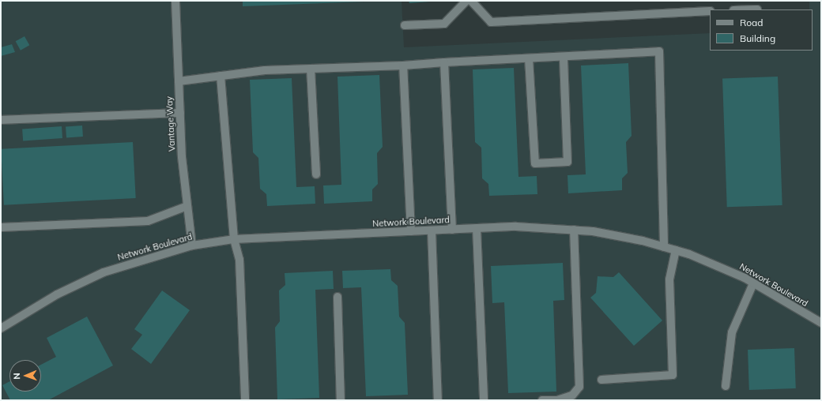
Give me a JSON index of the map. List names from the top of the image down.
{
  "streets": {
    "street": ["Vantage Way", "Network Boulevard"]
  },
  "crossings": [
    ["Vantage Way", "Network Boulevard"]
  ],
  "legend": ["Road", "Building"],
  "north": "left"
}
